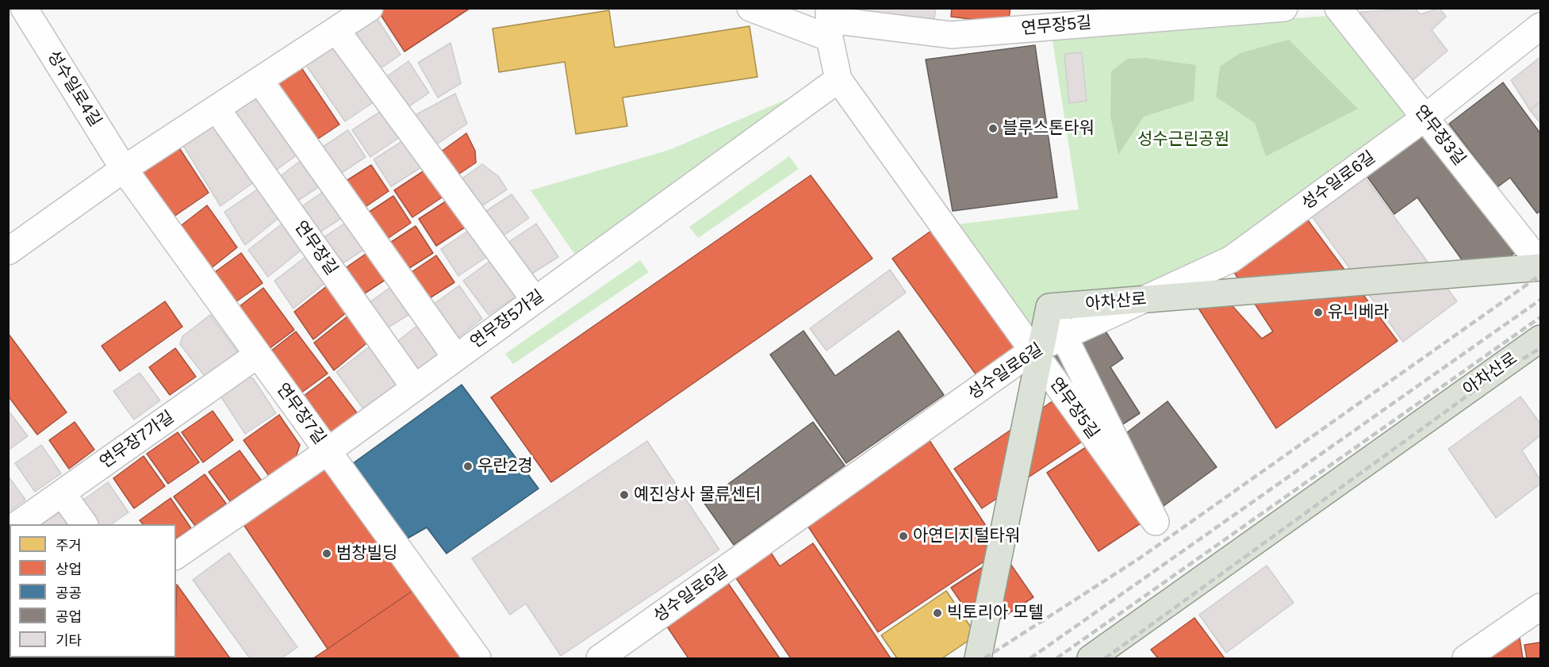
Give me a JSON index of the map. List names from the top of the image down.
{
  "streets": {
    "main road": ["아차산로"],
    "street": [
      "연무장5길",
      "성수일로4길",
      "연무장3길",
      "성수일로6길",
      "연무장길",
      "연무장5가길",
      "연무장7길",
      "연무장7가길"
    ]
  },
  "crossings": [
    ["연무장5길", "성수일로6길"],
    ["연무장5길", "아차산로"],
    ["연무장5길", "연무장5가길"],
    ["성수일로4길", "연무장7길"],
    ["연무장3길", "성수일로6길"],
    ["연무장길", "연무장5가길"],
    ["연무장5가길", "연무장7길"],
    ["연무장7길", "연무장7가길"]
  ],
  "parks": ["성수근린공원"],
  "places": [
    "블루스톤타워",
    "유니베라",
    "우란2경",
    "예진상사 물류센터",
    "아연디지털타워",
    "범창빌딩",
    "빅토리아 모텔"
  ],
  "legend": [
    "주거",
    "상업",
    "공공",
    "공업",
    "기타"
  ]
}
